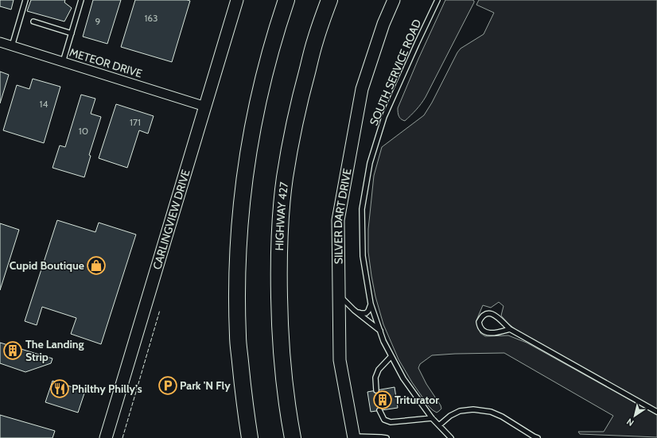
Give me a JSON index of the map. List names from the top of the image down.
{
  "streets": {
    "highway": ["HIGHWAY 427"],
    "main road": ["SILVER DART DRIVE", "CARLINGVIEW DRIVE"],
    "street": ["METEOR DRIVE"],
    "lane": ["SOUTH SERVICE ROAD"]
  },
  "crossings": [
    ["METEOR DRIVE", "CARLINGVIEW DRIVE"]
  ],
  "places": {
    "shop": ["Cupid Boutique"],
    "building": ["The Landing Strip", "Triturator"],
    "parking": ["Park 'N Fly"],
    "restaurant": ["Philthy Philly’s"]
  },
  "house_numbers": [
    "163",
    "9",
    "14",
    "171",
    "10"
  ],
  "north": "bottom left"
}
